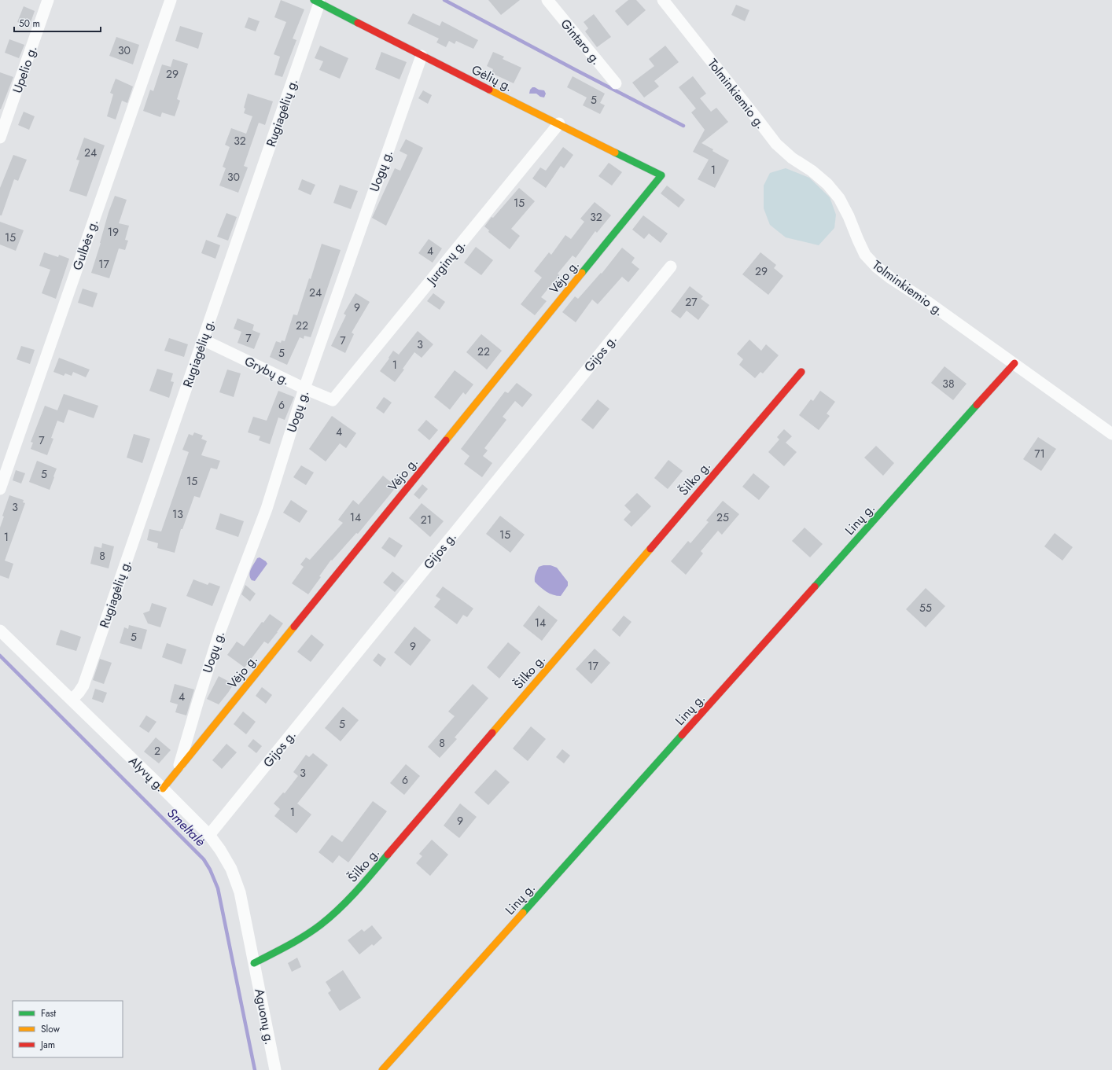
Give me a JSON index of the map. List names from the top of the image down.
{
  "streets": {
    "street": [
      "Gintaro g.",
      "Upelio g.",
      "Gėlių g.",
      "Tolminkiemio g.",
      "Rugiagėlių g.",
      "Uogų g.",
      "Gulbės g.",
      "Jurginų g.",
      "Vėjo g.",
      "Gijos g.",
      "Grybų g.",
      "Šilko g.",
      "Linų g.",
      "Alyvų g.",
      "Aguonų g."
    ]
  },
  "crossings": [
    ["Gėlių g.", "Rugiagėlių g."],
    ["Gėlių g.", "Uogų g."],
    ["Gėlių g.", "Jurginų g."],
    ["Gėlių g.", "Vėjo g."],
    ["Tolminkiemio g.", "Linų g."],
    ["Rugiagėlių g.", "Grybų g."],
    ["Rugiagėlių g.", "Alyvų g."],
    ["Uogų g.", "Vėjo g."],
    ["Uogų g.", "Grybų g."],
    ["Jurginų g.", "Grybų g."],
    ["Vėjo g.", "Alyvų g."],
    ["Gijos g.", "Alyvų g."],
    ["Šilko g.", "Alyvų g."],
    ["Šilko g.", "Aguonų g."],
    ["Alyvų g.", "Aguonų g."]
  ],
  "water": ["Smeltalė"],
  "house_numbers": [
    "30",
    "29",
    "5",
    "32",
    "24",
    "1",
    "30",
    "15",
    "32",
    "19",
    "15",
    "4",
    "17",
    "29",
    "24",
    "27",
    "9",
    "22",
    "7",
    "7",
    "3",
    "22",
    "5",
    "1",
    "38",
    "6",
    "4",
    "7",
    "71",
    "5",
    "15",
    "3",
    "13",
    "14",
    "25",
    "21",
    "15",
    "1",
    "8",
    "55",
    "14",
    "5",
    "9",
    "17",
    "4",
    "5",
    "8",
    "2",
    "3",
    "6",
    "1",
    "9"
  ],
  "legend": ["Fast", "Slow", "Jam"],
  "scale_bar": "50 m"
}
